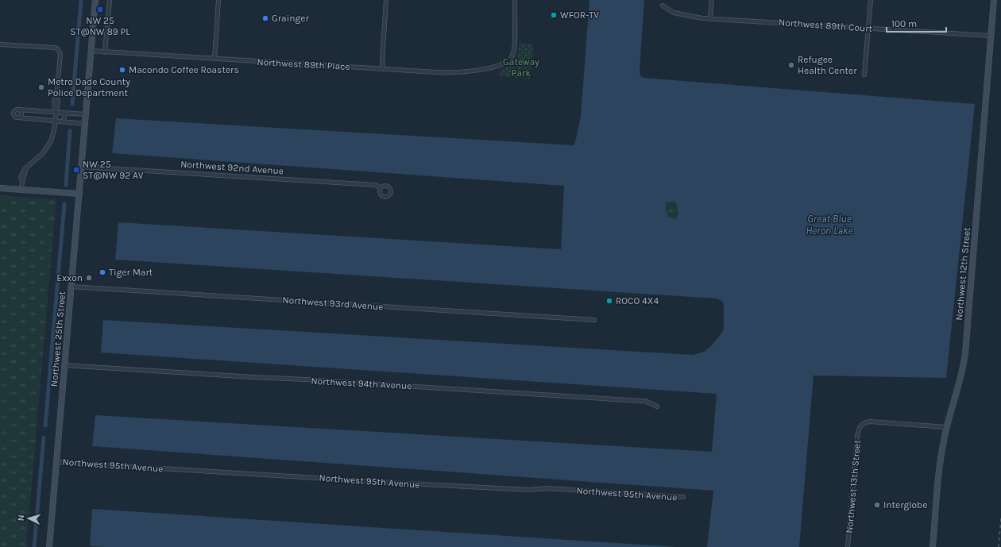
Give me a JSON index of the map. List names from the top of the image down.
{
  "streets": {
    "main road": ["Northwest 12th Street", "Northwest 25th Street"],
    "street": [
      "Northwest 89th Court",
      "Northwest 89th Place",
      "Northwest 92nd Avenue",
      "Northwest 93rd Avenue",
      "Northwest 94th Avenue",
      "Northwest 95th Avenue",
      "Northwest 13th Street"
    ]
  },
  "crossings": [
    ["Northwest 89th Court", "Northwest 12th Street"],
    ["Northwest 89th Place", "Northwest 25th Street"],
    ["Northwest 92nd Avenue", "Northwest 25th Street"],
    ["Northwest 12th Street", "Northwest 13th Street"],
    ["Northwest 93rd Avenue", "Northwest 25th Street"],
    ["Northwest 25th Street", "Northwest 94th Avenue"],
    ["Northwest 25th Street", "Northwest 95th Avenue"]
  ],
  "water": ["Great Blue Heron Lake"],
  "parks": ["Gateway Park"],
  "places": {
    "transit": ["NW 25 ST@NW 89 PL", "NW 25 ST@NW 92 AV"],
    "other": [
      "WFOR-TV",
      "Grainger",
      "Refugee Health Center",
      "Macondo Coffee Roasters",
      "Metro Dade County Police Department",
      "Tiger Mart",
      "Exxon",
      "ROCO 4X4",
      "Interglobe"
    ]
  },
  "scale_bar": "100 m",
  "north": "left"
}
